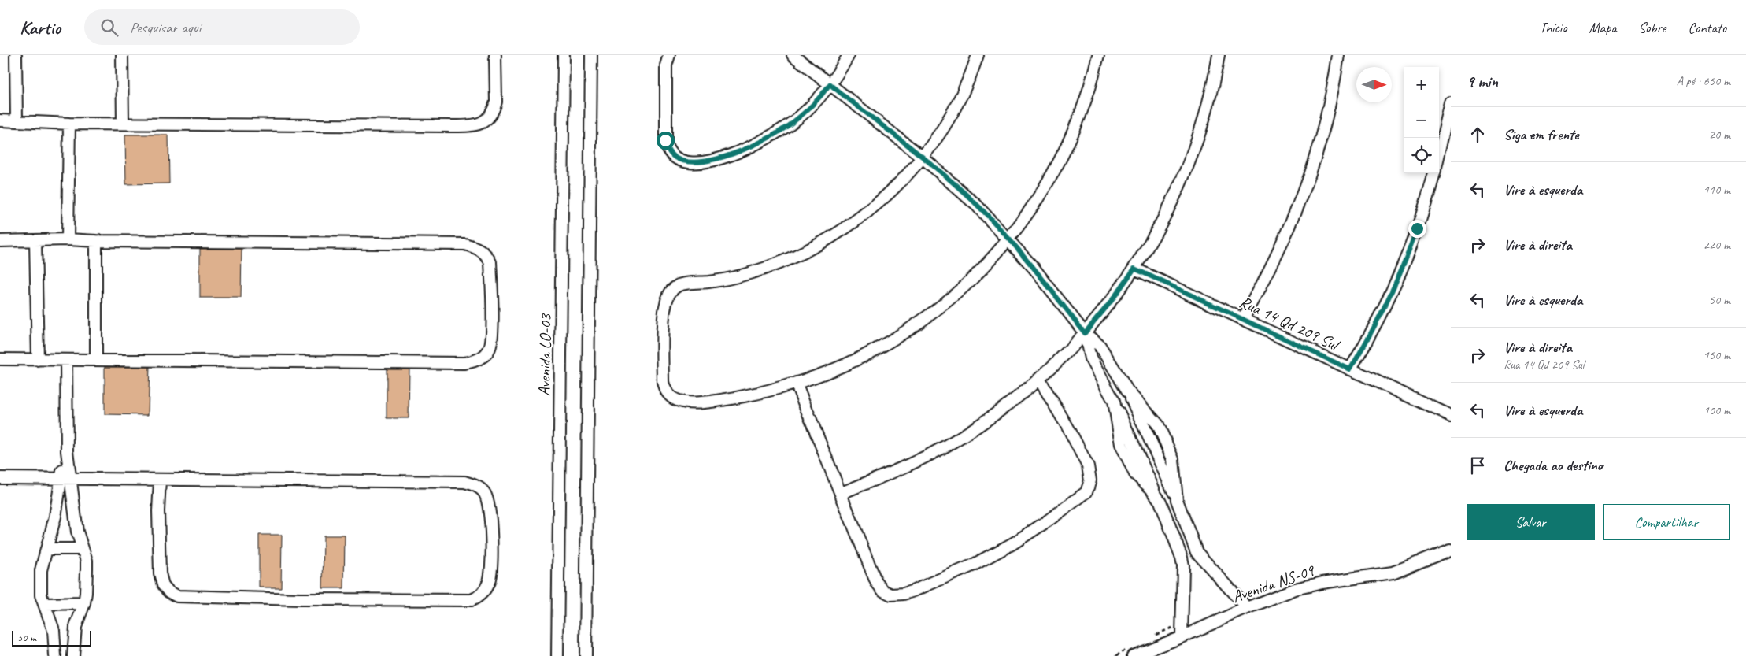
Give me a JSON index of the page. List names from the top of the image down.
{
  "streets": {
    "street": ["Rua 14 Qd 209 Sul", "Avenida LO-03", "Avenida NS-09"]
  },
  "scale_bar": "50 m",
  "north": "right",
  "page": {
    "header": "Kartio",
    "search": "Pesquisar aqui",
    "nav": [
      "Início",
      "Mapa",
      "Sobre",
      "Contato"
    ],
    "heading": ["9 min", "A pé · 650 m"],
    "map_buttons": ["+", "−"],
    "list": [
      ["Siga em frente", "20 m"],
      ["Vire à esquerda", "110 m"],
      ["Vire à direita", "220 m"],
      ["Vire à esquerda", "50 m"],
      ["Vire à direita", "Rua 14 Qd 209 Sul", "150 m"],
      ["Vire à esquerda", "100 m"],
      "Chegada ao destino"
    ],
    "buttons": ["Salvar", "Compartilhar"],
    "scale": "50 m"
  }
}
